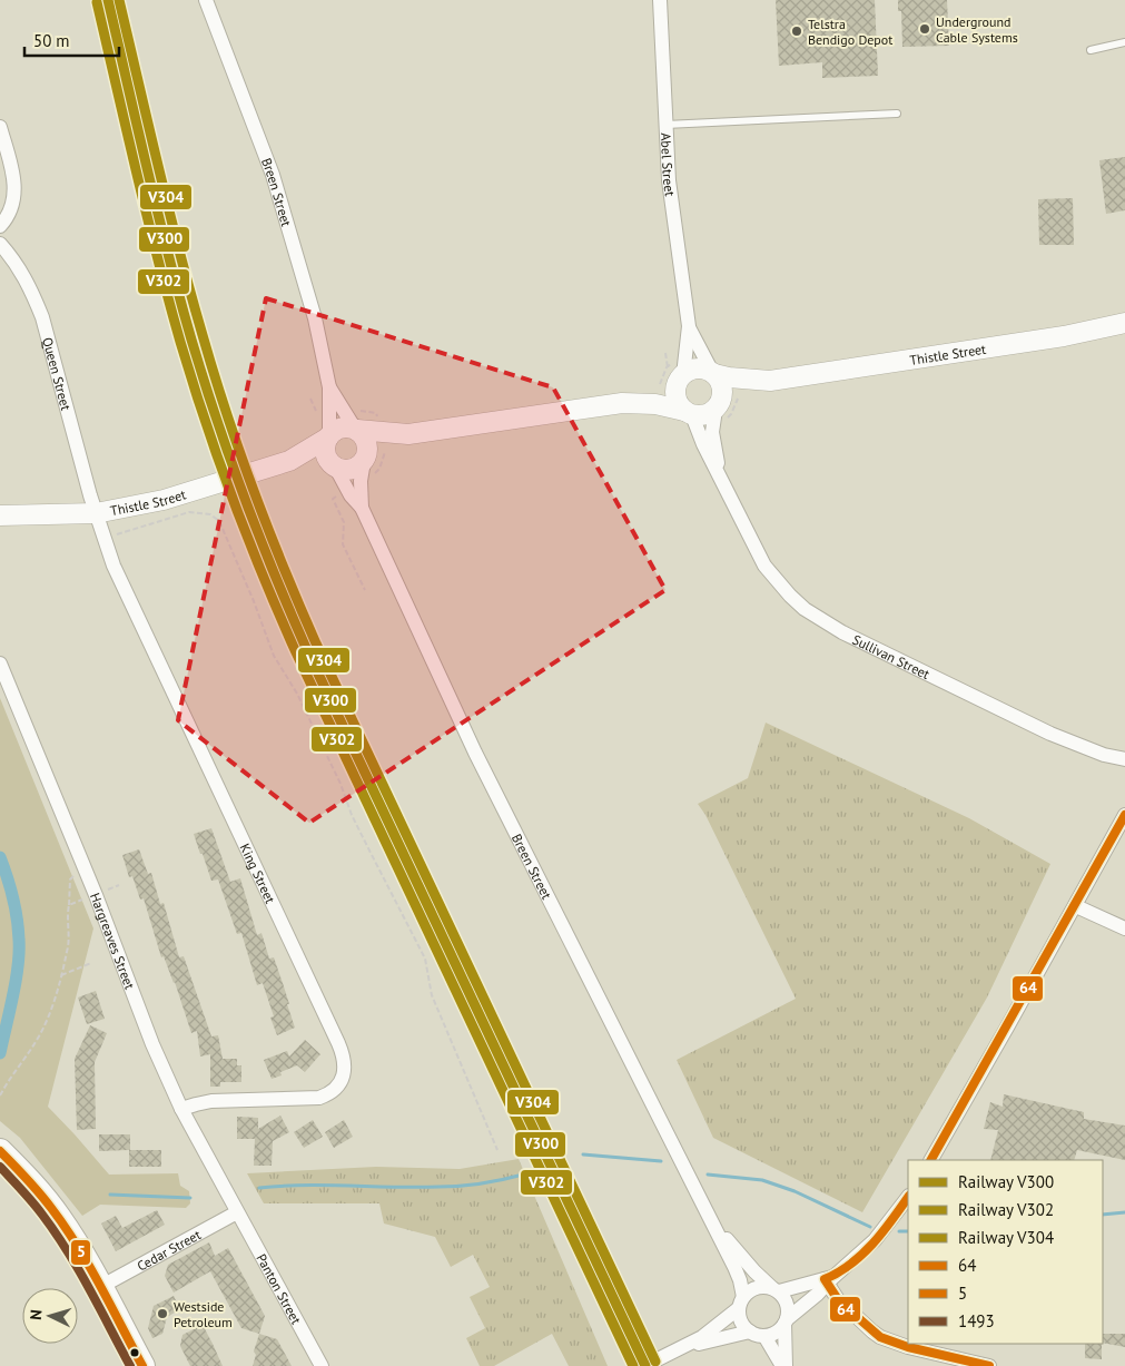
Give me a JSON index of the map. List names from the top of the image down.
{
  "streets": {
    "street": [
      "Abel Street",
      "Breen Street",
      "Thistle Street",
      "Queen Street",
      "Sullivan Street",
      "King Street",
      "Hargreaves Street",
      "Cedar Street",
      "Panton Street"
    ]
  },
  "crossings": [
    ["Abel Street", "Thistle Street"],
    ["Abel Street", "Sullivan Street"],
    ["Breen Street", "Thistle Street"],
    ["Thistle Street", "Queen Street"],
    ["Thistle Street", "Sullivan Street"],
    ["Thistle Street", "King Street"],
    ["Queen Street", "King Street"],
    ["King Street", "Hargreaves Street"],
    ["Hargreaves Street", "Cedar Street"],
    ["Hargreaves Street", "Panton Street"],
    ["Cedar Street", "Panton Street"]
  ],
  "places": ["Underground Cable Systems", "Telstra Bendigo Depot", "Westside Petroleum"],
  "lines": [
    "rail line V300",
    "rail line V304",
    "rail line V302",
    "transit line 64",
    "transit line 5",
    "transit line 1493"
  ],
  "legend": [
    "Railway V300",
    "Railway V302",
    "Railway V304",
    "64",
    "5",
    "1493"
  ],
  "scale_bar": "50 m",
  "north": "left"
}
